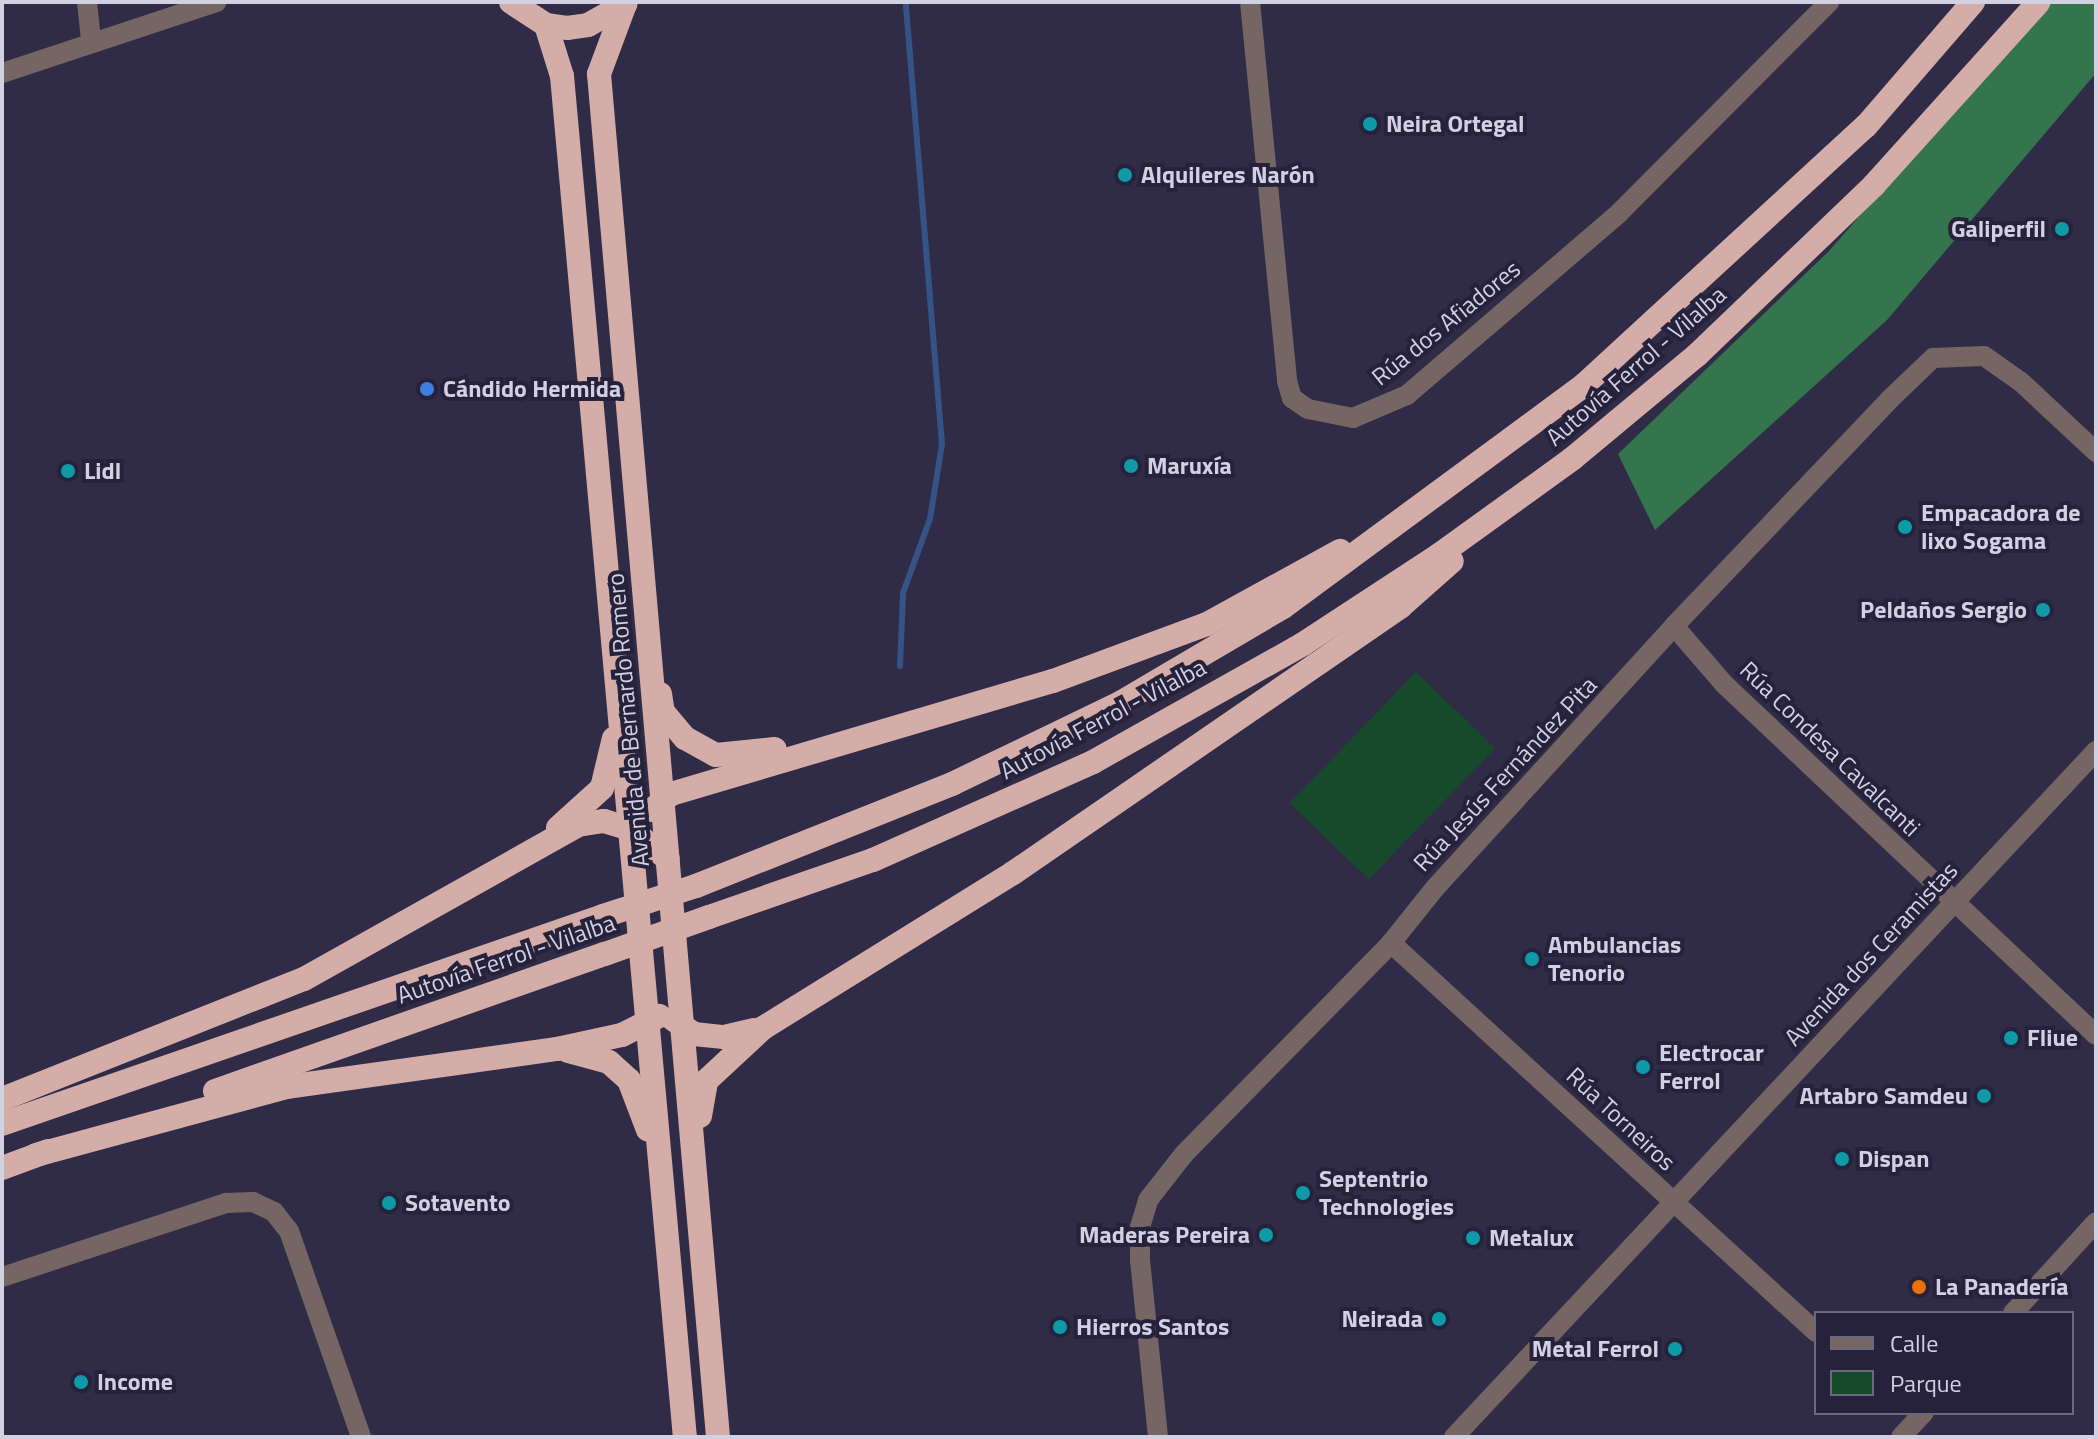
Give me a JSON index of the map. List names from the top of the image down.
{
  "streets": {
    "highway": ["Autovía Ferrol - Vilalba", "Avenida de Bernardo Romero"],
    "street": [
      "Rúa dos Afiadores",
      "Rúa Condesa Cavalcanti",
      "Rúa Jesús Fernández Pita",
      "Avenida dos Ceramistas",
      "Rúa Torneiros"
    ]
  },
  "crossings": [
    ["Rúa Condesa Cavalcanti", "Rúa Jesús Fernández Pita"],
    ["Rúa Condesa Cavalcanti", "Avenida dos Ceramistas"],
    ["Rúa Jesús Fernández Pita", "Rúa Torneiros"],
    ["Avenida dos Ceramistas", "Rúa Torneiros"]
  ],
  "places": [
    "Neira Ortegal",
    "Alquileres Narón",
    "Galiperfil",
    "Cándido Hermida",
    "Maruxía",
    "Lidl",
    "Empacadora de lixo Sogama",
    "Peldaños Sergio",
    "Ambulancias Tenorio",
    "Fliue",
    "Electrocar Ferrol",
    "Artabro Samdeu",
    "Dispan",
    "Septentrio Technologies",
    "Sotavento",
    "Maderas Pereira",
    "Metalux",
    "La Panadería",
    "Neirada",
    "Hierros Santos",
    "Metal Ferrol",
    "Income"
  ],
  "legend": ["Calle", "Parque"]
}
